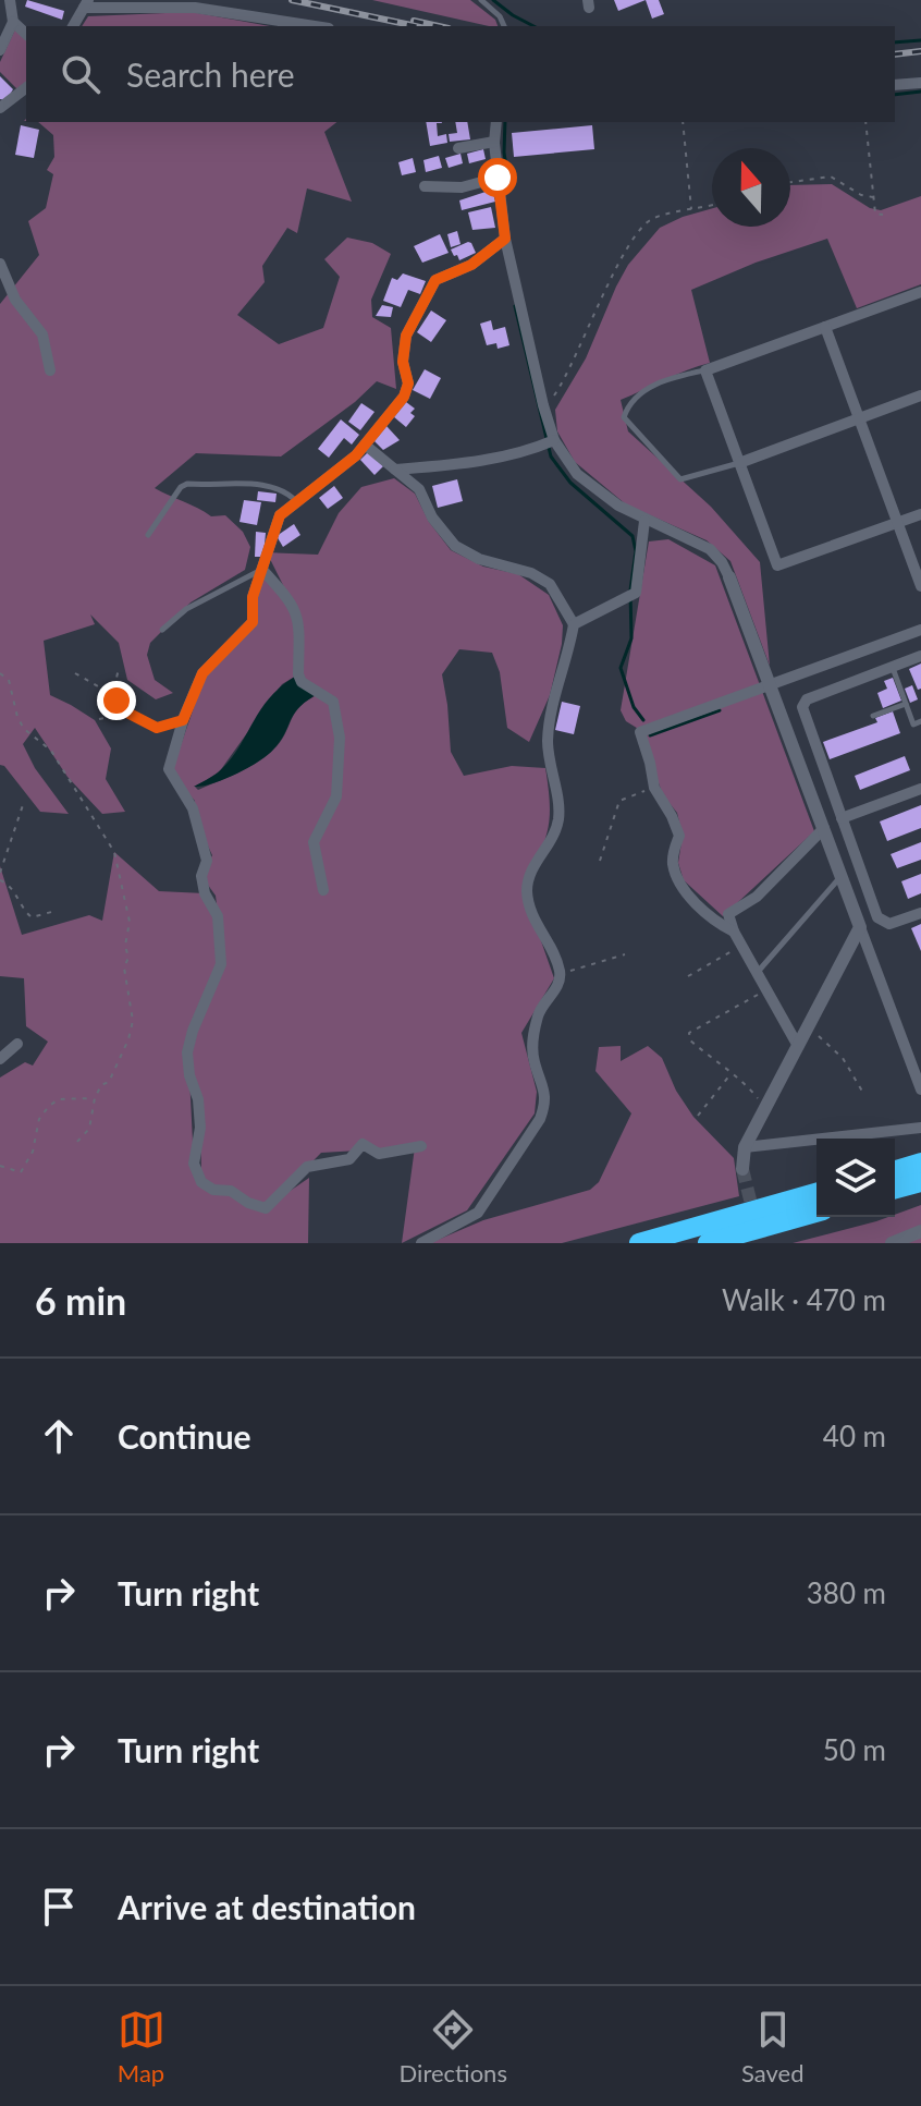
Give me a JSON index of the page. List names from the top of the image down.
{
  "north": "top",
  "page": {
    "search": "Search here",
    "heading": ["6 min", "Walk · 470 m"],
    "list": [
      ["Continue", "40 m"],
      ["Turn right", "380 m"],
      ["Turn right", "50 m"],
      "Arrive at destination"
    ],
    "nav": ["Map", "Directions", "Saved"]
  }
}
